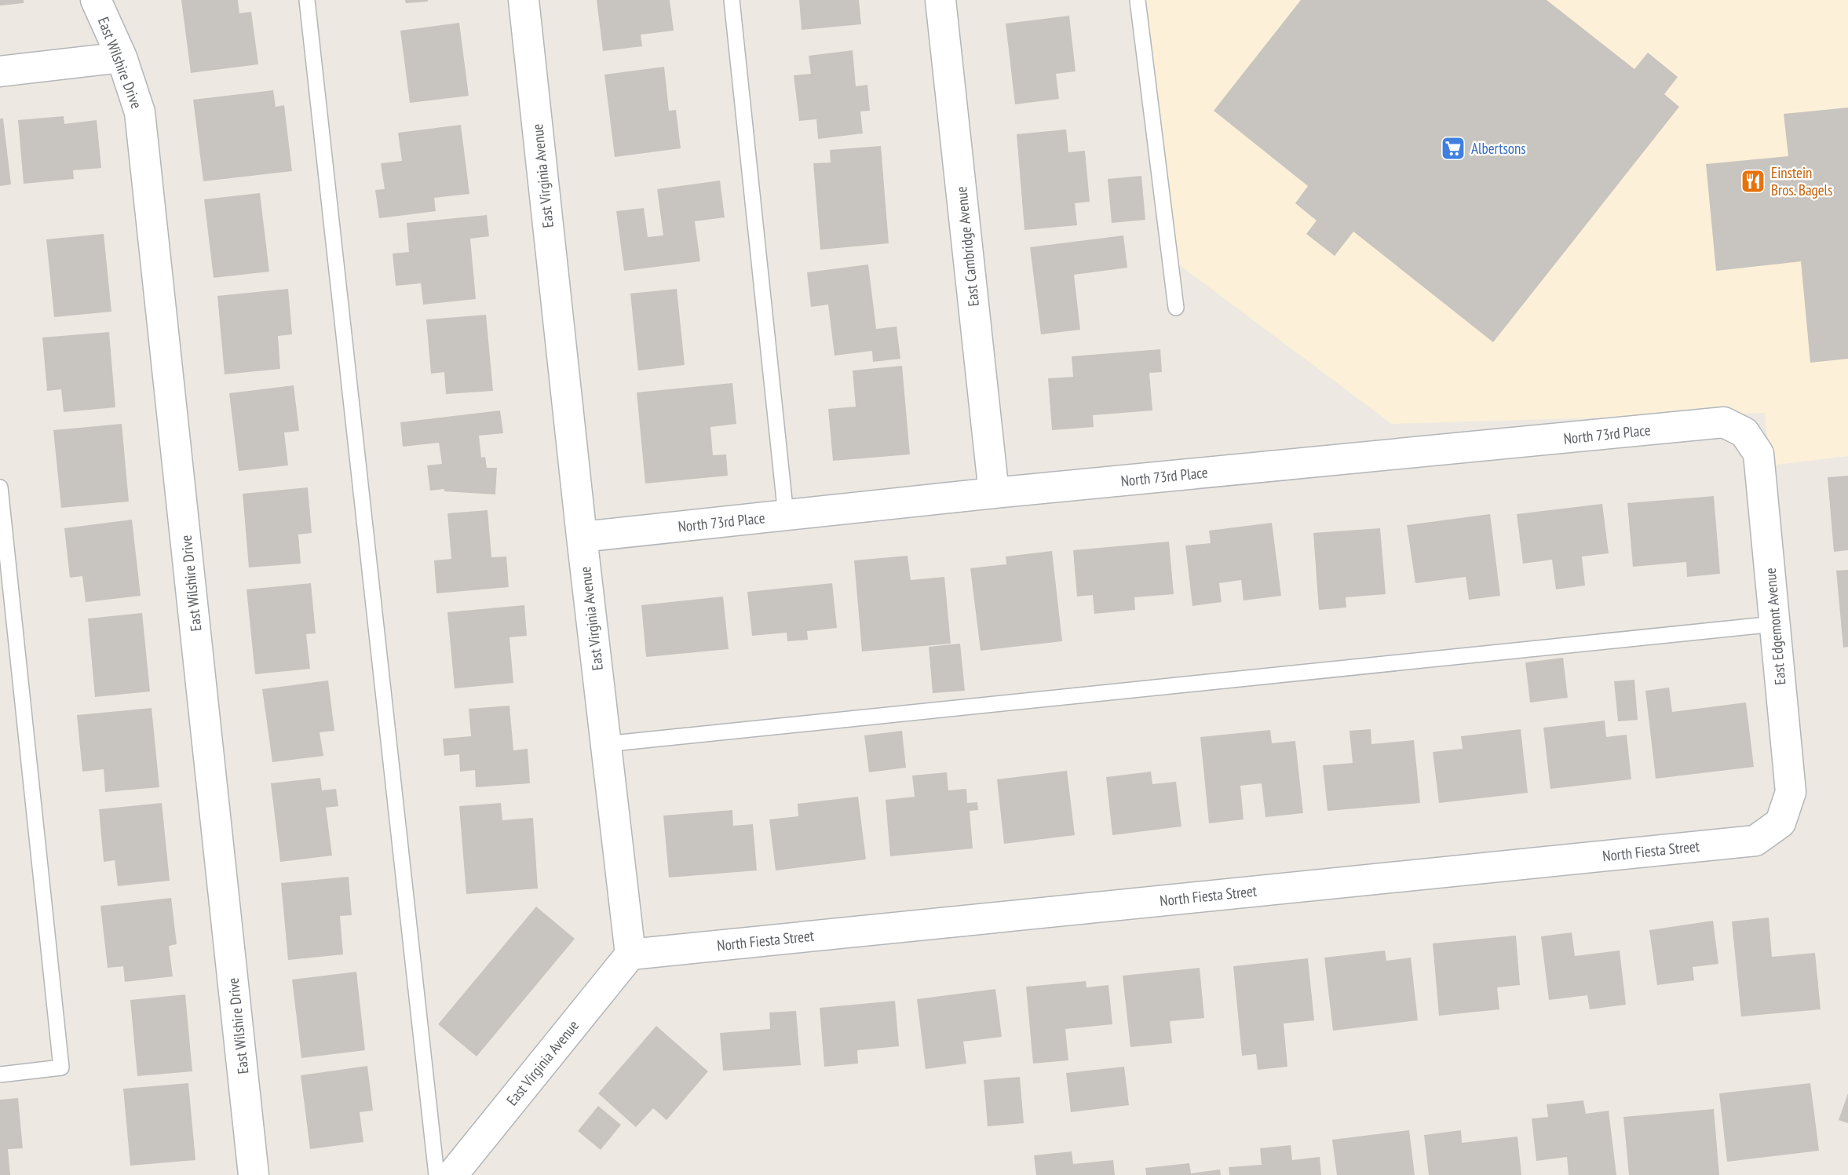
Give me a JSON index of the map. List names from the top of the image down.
{
  "streets": {
    "street": [
      "East Wilshire Drive",
      "East Virginia Avenue",
      "East Cambridge Avenue",
      "North 73rd Place",
      "East Edgemont Avenue",
      "North Fiesta Street"
    ]
  },
  "crossings": [
    ["East Virginia Avenue", "North 73rd Place"],
    ["East Virginia Avenue", "North Fiesta Street"],
    ["East Cambridge Avenue", "North 73rd Place"],
    ["North 73rd Place", "East Edgemont Avenue"],
    ["East Edgemont Avenue", "North Fiesta Street"]
  ],
  "places": {
    "supermarket": ["Albertsons"],
    "restaurant": ["Einstein Bros. Bagels"]
  }
}
